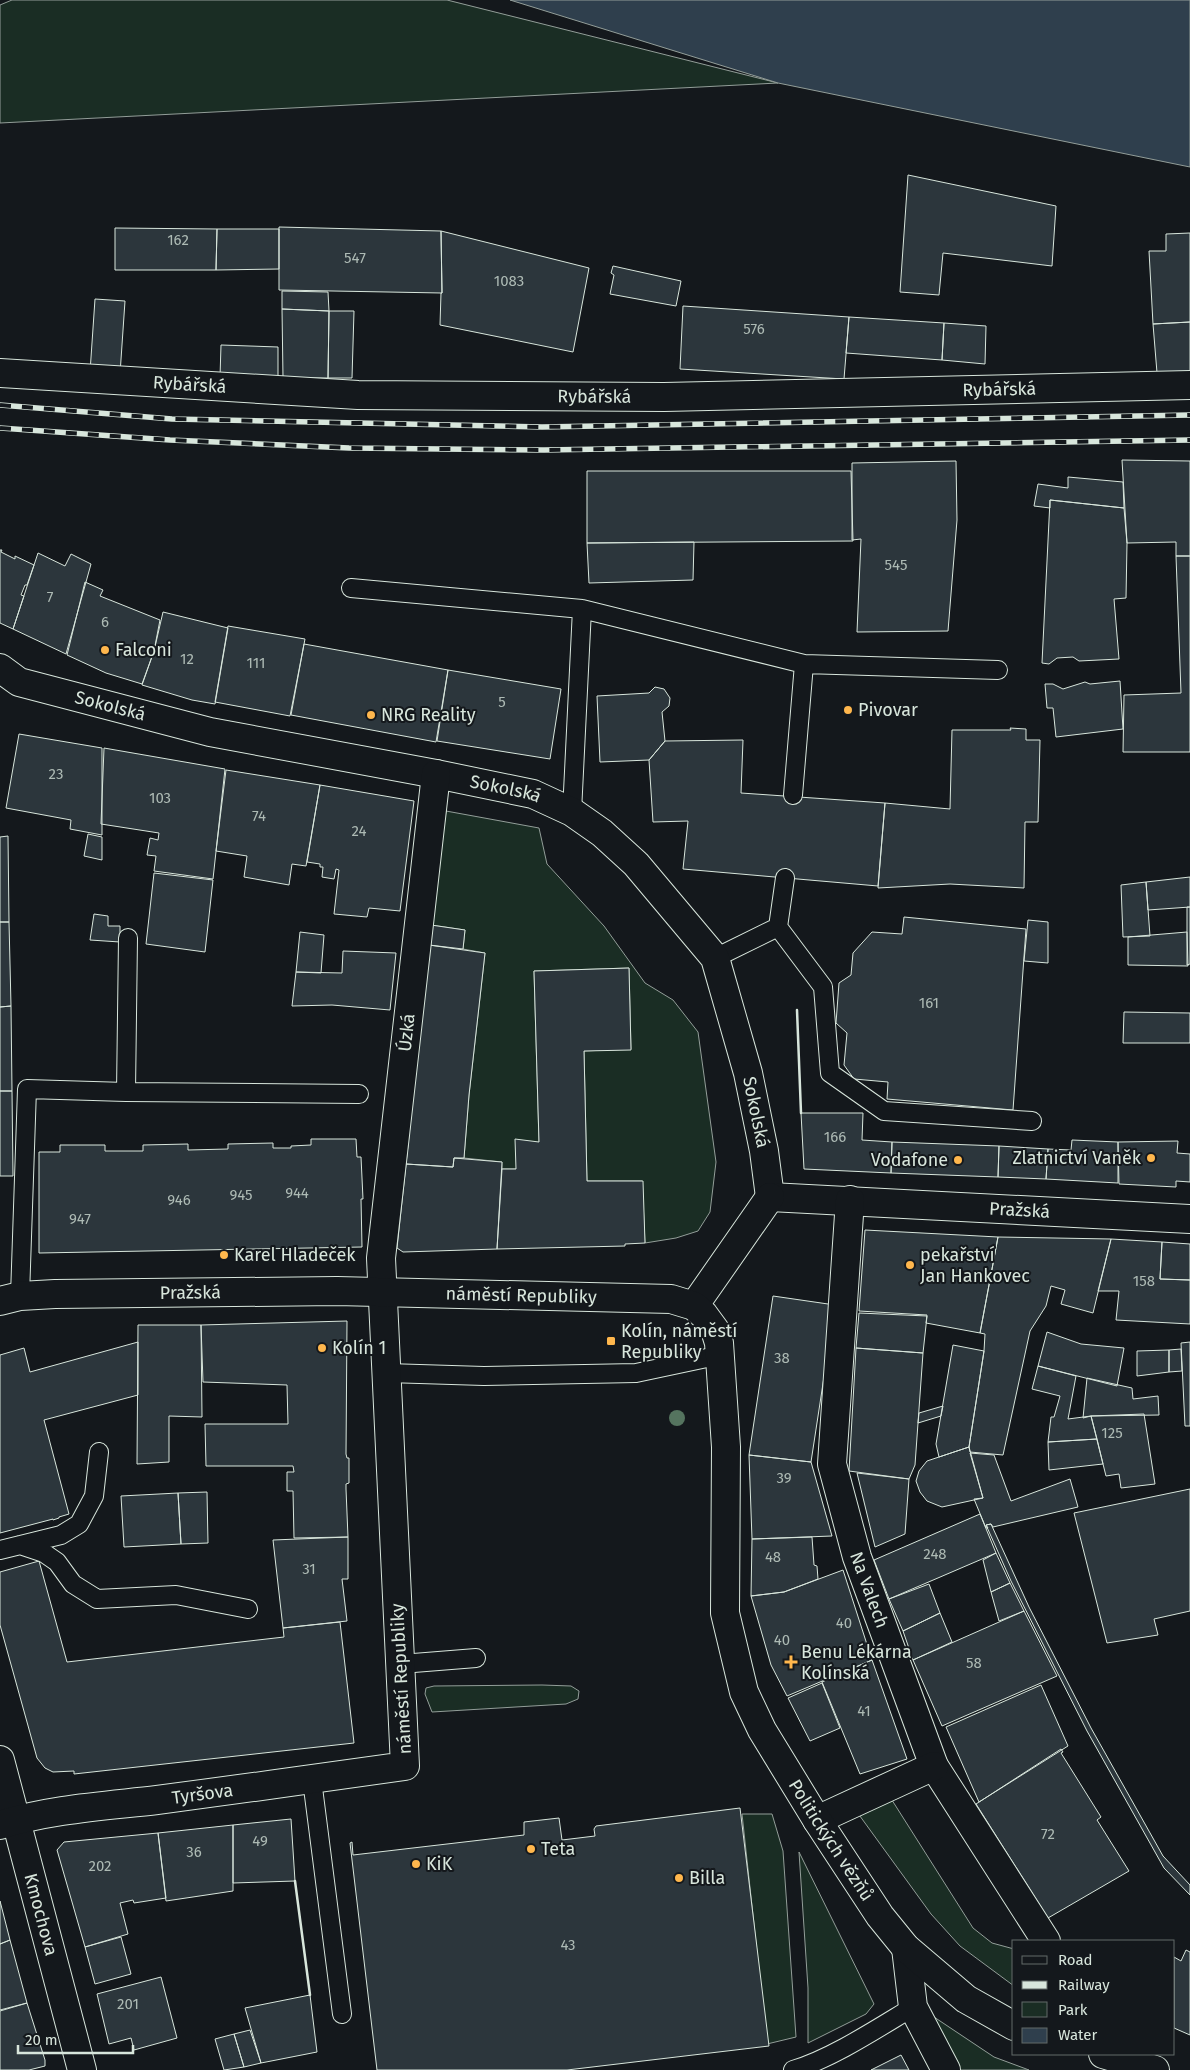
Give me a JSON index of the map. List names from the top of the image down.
{
  "streets": {
    "street": [
      "Rybářská",
      "Sokolská",
      "Úzká",
      "Pražská",
      "náměstí Republiky",
      "Na Valech",
      "Tyršova",
      "Politických vězňů",
      "Kmochova"
    ]
  },
  "crossings": [
    ["Sokolská", "Úzká"],
    ["Sokolská", "Pražská"],
    ["Úzká", "Pražská"],
    ["Úzká", "náměstí Republiky"],
    ["Pražská", "náměstí Republiky"],
    ["Pražská", "Na Valech"],
    ["náměstí Republiky", "Tyršova"],
    ["Tyršova", "Kmochova"]
  ],
  "places": {
    "other": [
      "Falconi",
      "Pivovar",
      "NRG Reality",
      "Zlatnictví Vaněk",
      "Vodafone",
      "Karel Hladeček",
      "pekařství Jan Hankovec",
      "Kolín 1",
      "Teta",
      "KiK",
      "Billa"
    ],
    "transit": ["Kolín, náměstí Republiky"],
    "health": ["Benu Lékárna Kolínská"]
  },
  "house_numbers": [
    "162",
    "547",
    "1083",
    "576",
    "545",
    "7",
    "6",
    "12",
    "111",
    "5",
    "23",
    "103",
    "74",
    "24",
    "161",
    "166",
    "944",
    "945",
    "946",
    "947",
    "158",
    "38",
    "125",
    "39",
    "248",
    "48",
    "31",
    "40",
    "40",
    "58",
    "41",
    "72",
    "49",
    "36",
    "202",
    "43",
    "201"
  ],
  "legend": [
    "Road",
    "Railway",
    "Park",
    "Water"
  ],
  "scale_bar": "20 m"
}
